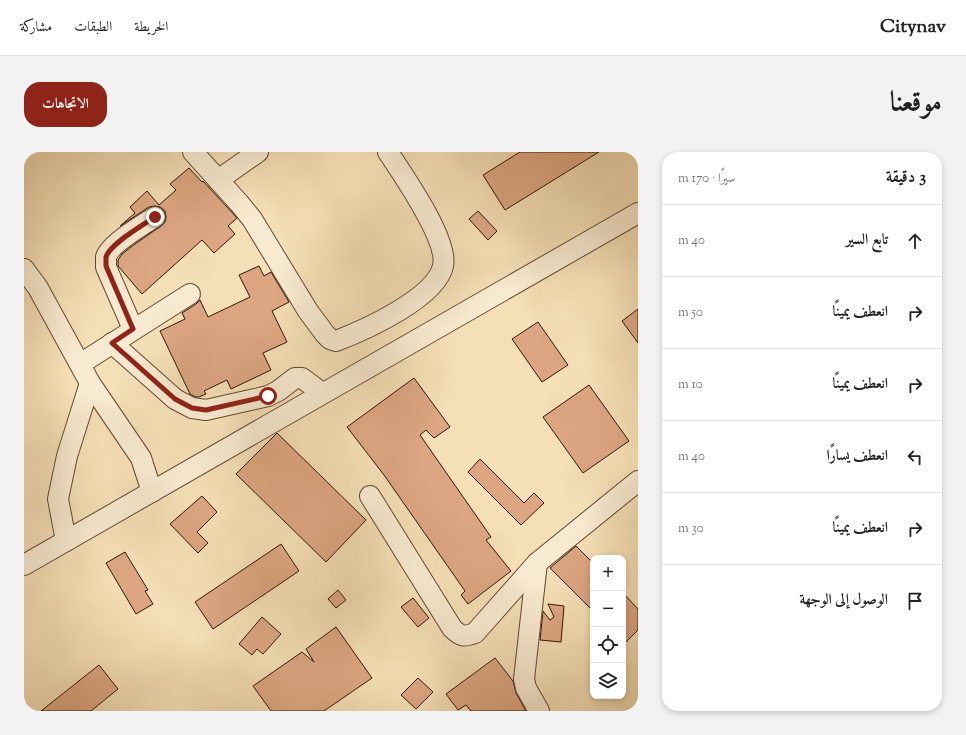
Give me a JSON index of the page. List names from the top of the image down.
{
  "page": {
    "header": "Citynav",
    "nav": ["الخريطة", "الطبقات", "مشاركة"],
    "title": "موقعنا",
    "buttons": "الاتجاهات",
    "heading": ["3 دقيقة", "سيرًا · 170 m"],
    "list": [
      ["تابع السير", "40 m"],
      ["انعطف يمينًا", "50 m"],
      ["انعطف يمينًا", "10 m"],
      ["انعطف يسارًا", "40 m"],
      ["انعطف يمينًا", "30 m"],
      "الوصول إلى الوجهة"
    ],
    "map_buttons": ["+", "−"]
  }
}
